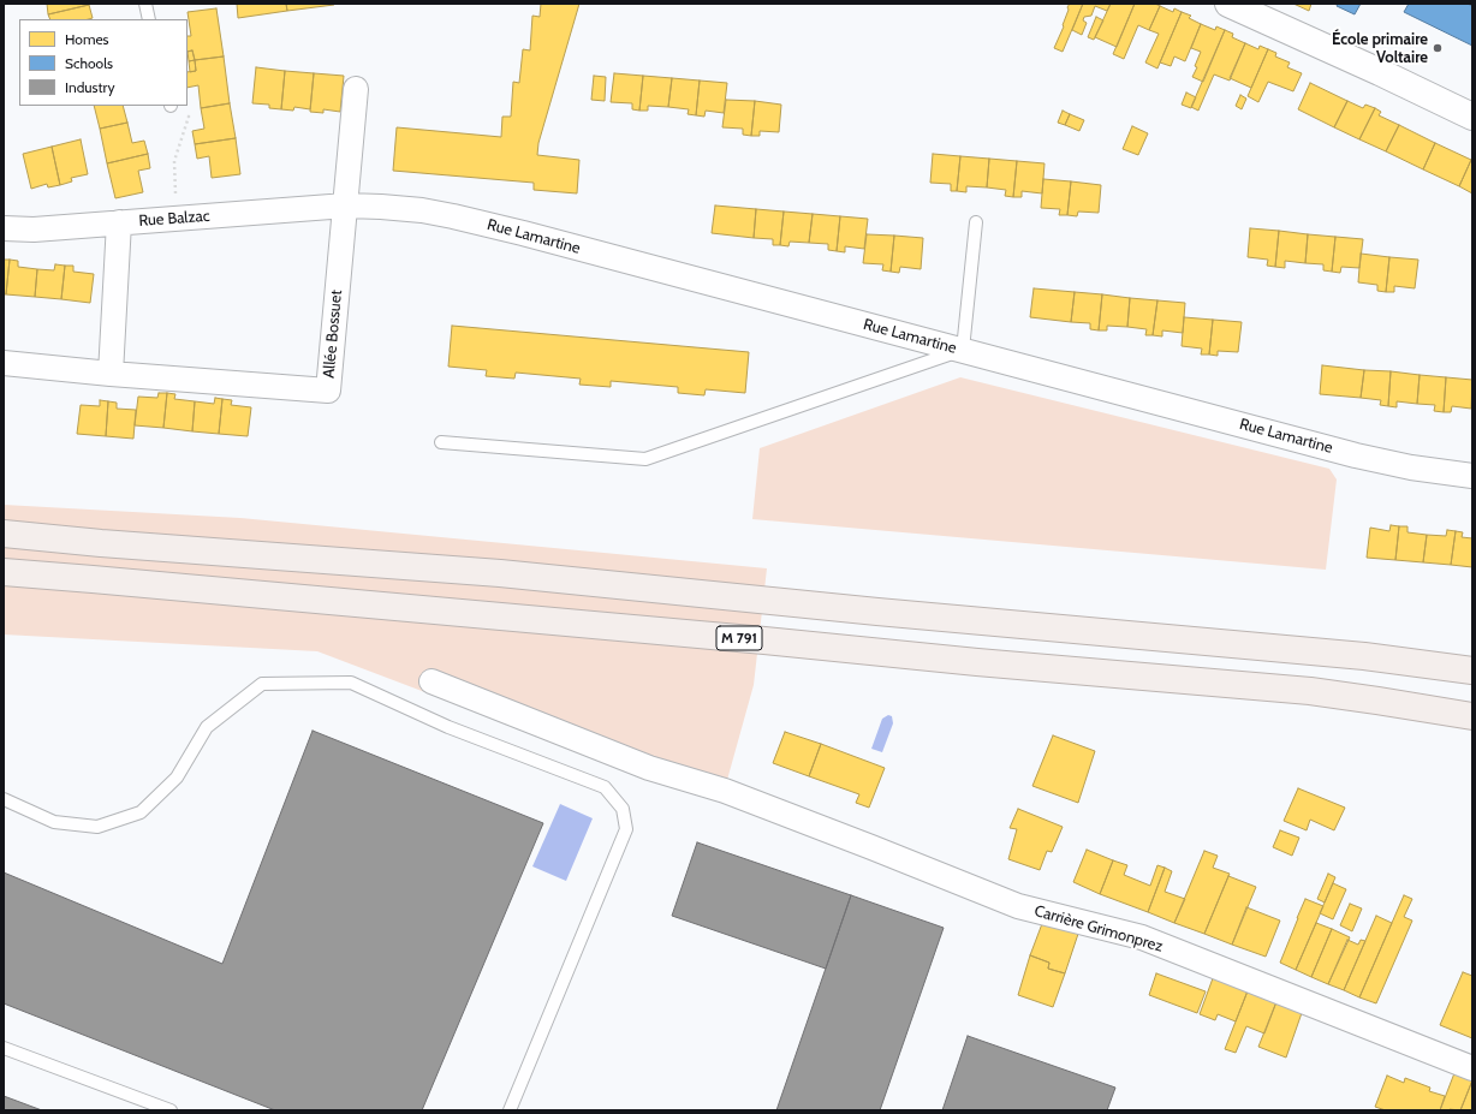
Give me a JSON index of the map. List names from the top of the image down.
{
  "streets": {
    "main road": ["M 791"],
    "street": [
      "Rue Balzac",
      "Rue Lamartine",
      "Allée Bossuet",
      "Carrière Grimonprez"
    ]
  },
  "crossings": [
    ["Rue Balzac", "Rue Lamartine"],
    ["Rue Balzac", "Allée Bossuet"],
    ["Rue Lamartine", "Allée Bossuet"]
  ],
  "places": ["École primaire Voltaire"],
  "legend": ["Homes", "Schools", "Industry"]
}
